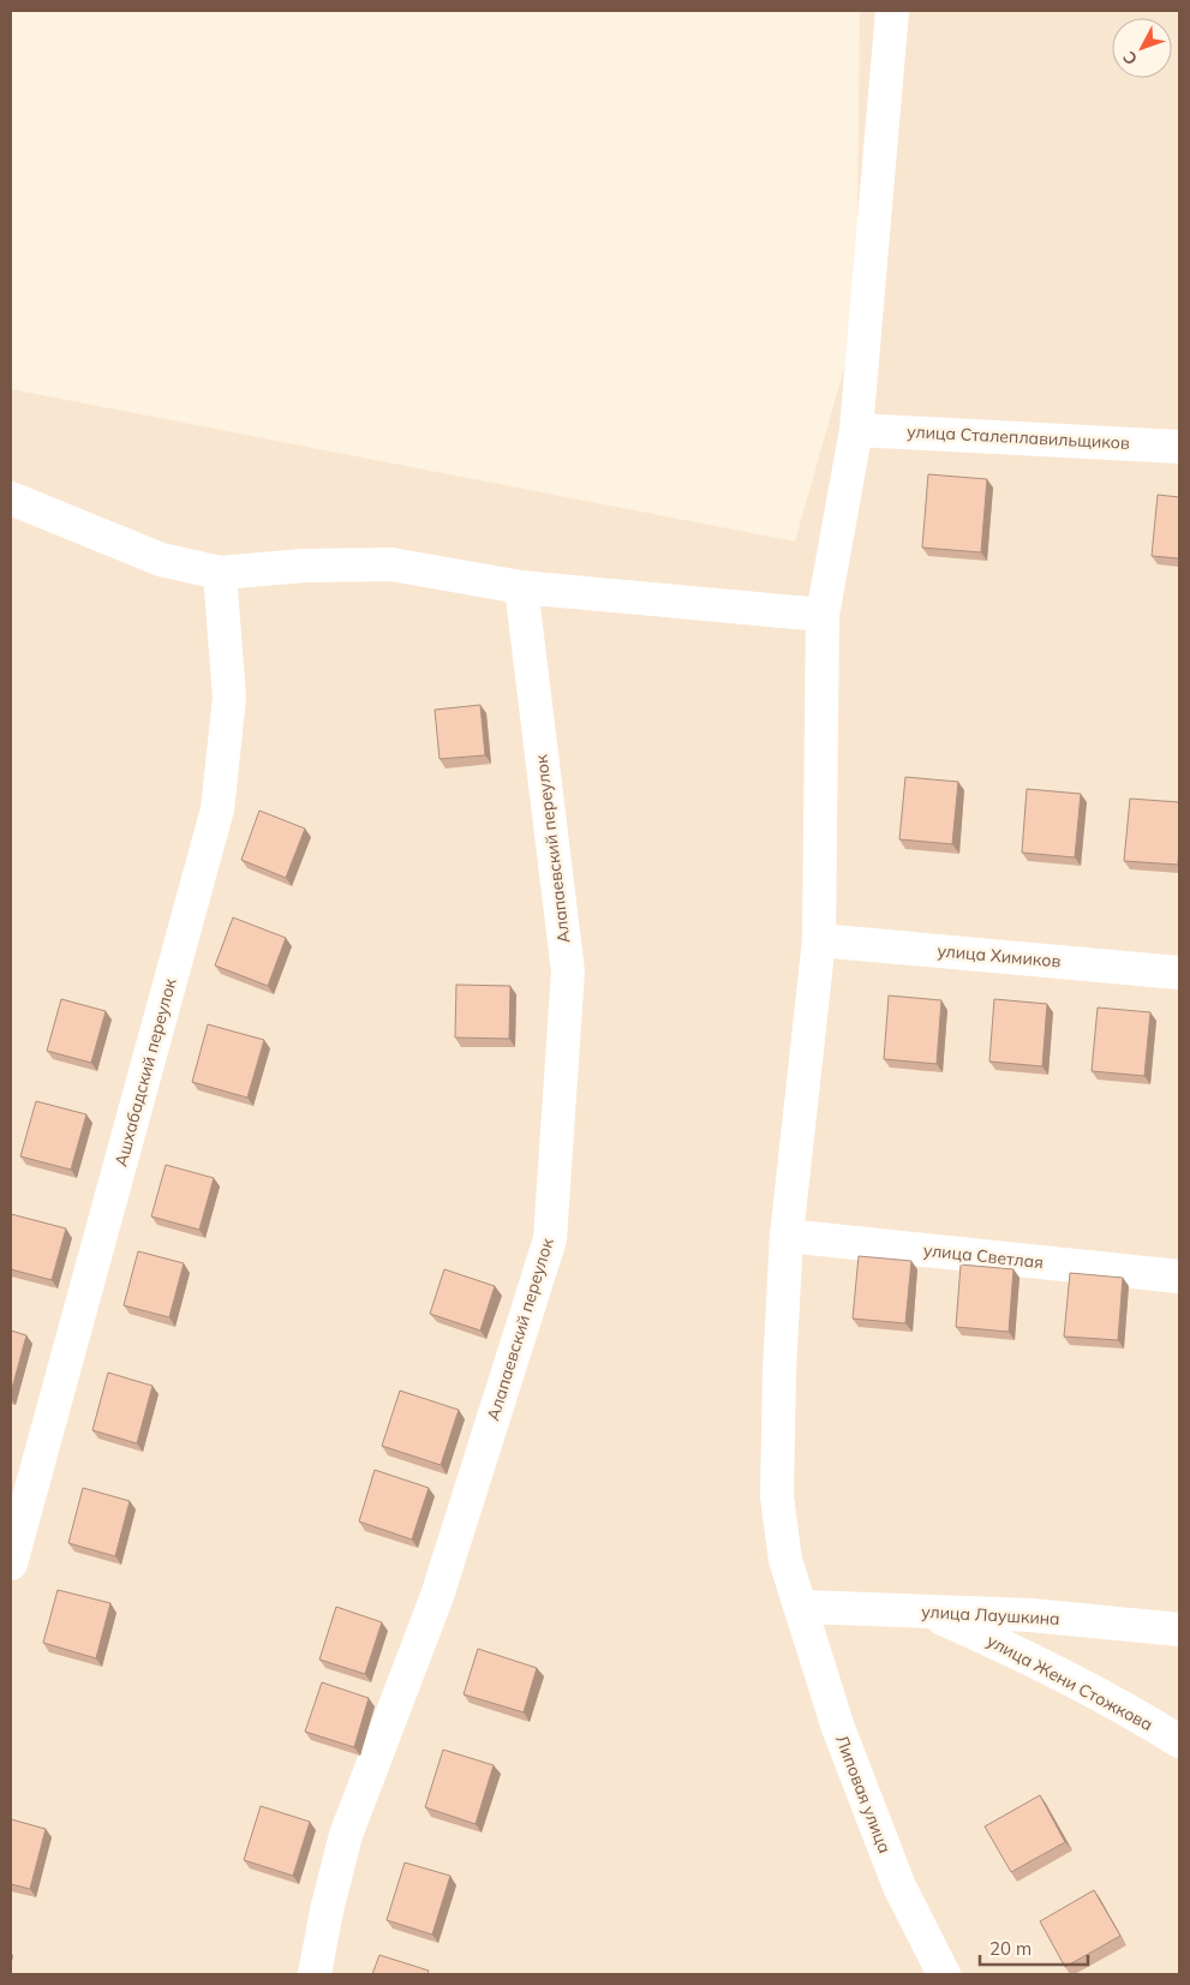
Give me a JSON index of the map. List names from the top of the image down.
{
  "streets": {
    "street": [
      "улица Сталеплавильщиков",
      "Алапаевский переулок",
      "улица Химиков",
      "Ашхабадский переулок",
      "улица Светлая",
      "улица Лаушкина",
      "улица Жени Стожкова",
      "Липовая улица"
    ]
  },
  "crossings": [
    ["улица Сталеплавильщиков", "Липовая улица"],
    ["улица Химиков", "Липовая улица"],
    ["улица Светлая", "Липовая улица"],
    ["улица Лаушкина", "улица Жени Стожкова"],
    ["улица Лаушкина", "Липовая улица"]
  ],
  "scale_bar": "20 m",
  "north": "bottom left"
}
